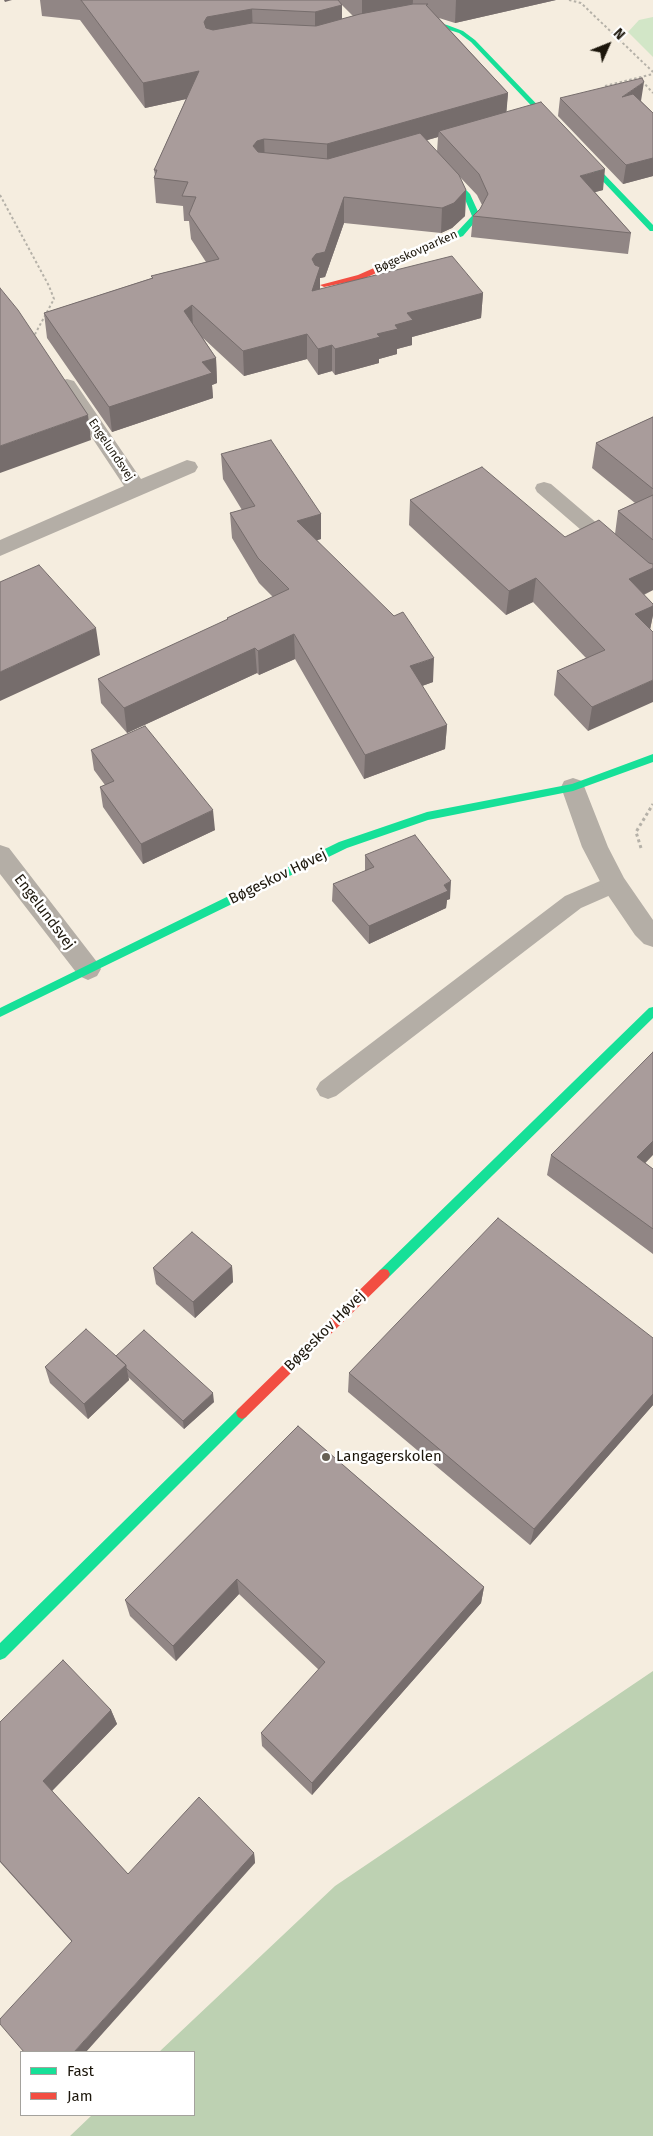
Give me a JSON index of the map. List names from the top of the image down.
{
  "streets": {
    "street": ["Bøgeskovparken", "Engelundsvej", "Bøgeskov Høvej"]
  },
  "crossings": [
    ["Engelundsvej", "Bøgeskov Høvej"]
  ],
  "places": ["Langagerskolen"],
  "legend": ["Fast", "Jam"],
  "north": "top right"
}
